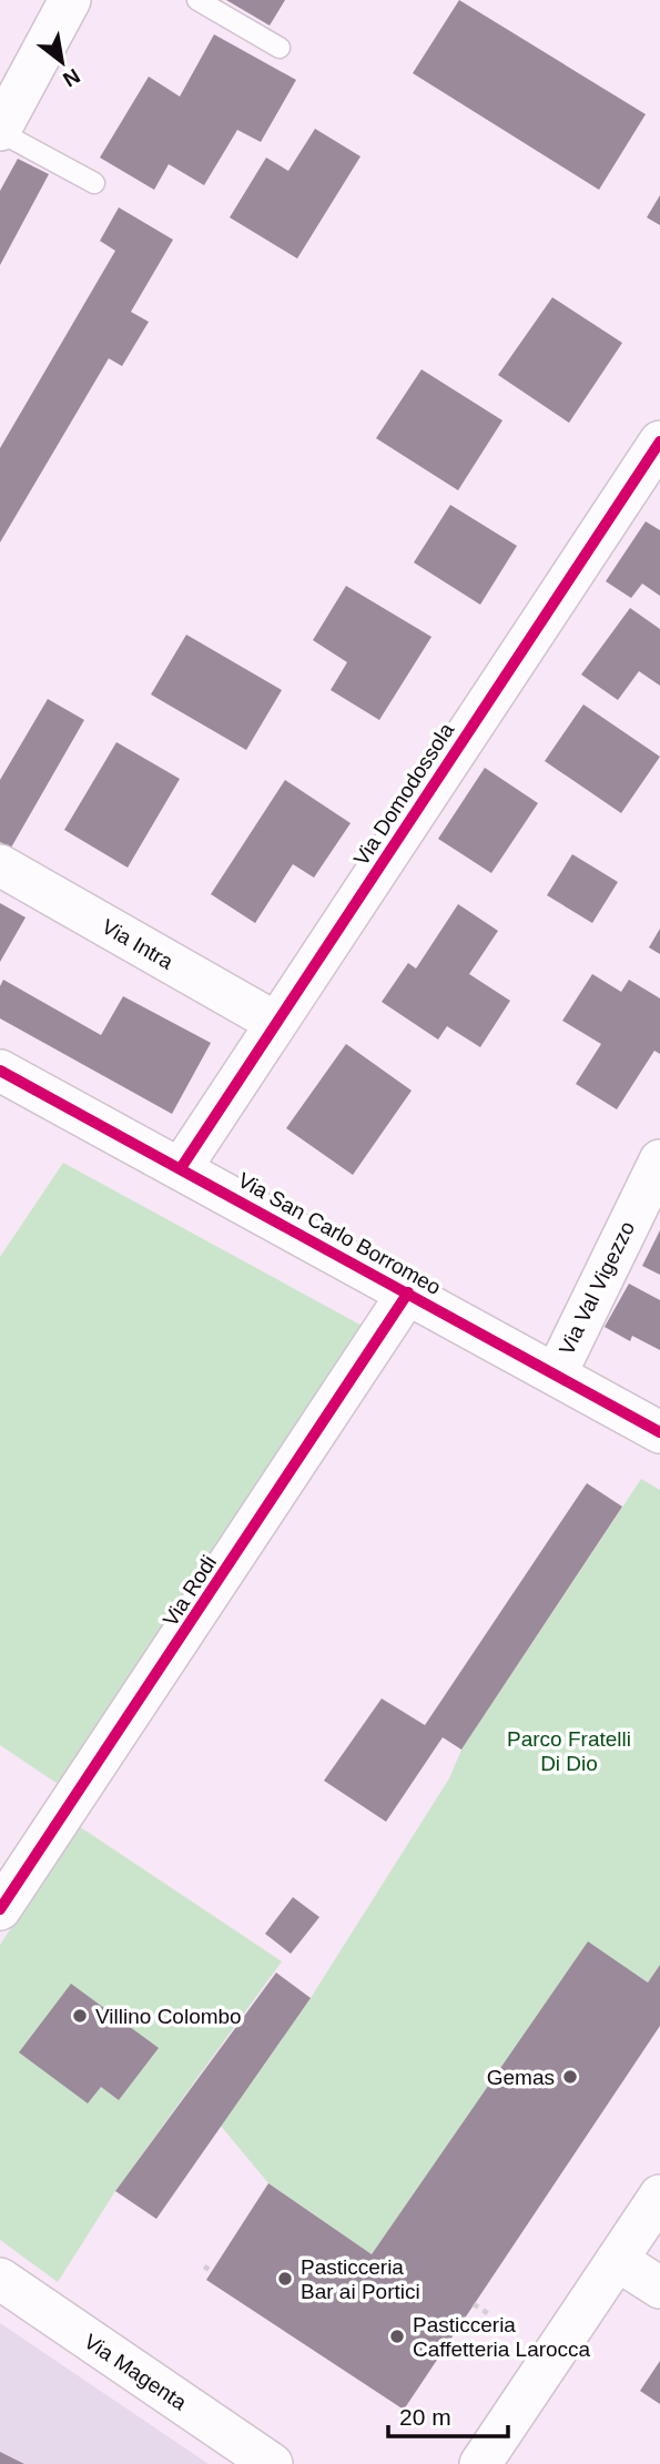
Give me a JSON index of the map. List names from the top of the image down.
{
  "streets": {
    "street": [
      "Via Domodossola",
      "Via Intra",
      "Via San Carlo Borromeo",
      "Via Val Vigezzo",
      "Via Rodi",
      "Via Magenta"
    ]
  },
  "crossings": [
    ["Via Domodossola", "Via Intra"],
    ["Via Domodossola", "Via San Carlo Borromeo"],
    ["Via San Carlo Borromeo", "Via Val Vigezzo"],
    ["Via San Carlo Borromeo", "Via Rodi"]
  ],
  "parks": ["Parco Fratelli Di Dio"],
  "places": [
    "Villino Colombo",
    "Gemas",
    "Pasticceria Bar ai Portici",
    "Pasticceria Caffetteria Larocca"
  ],
  "scale_bar": "20 m",
  "north": "bottom right"
}
